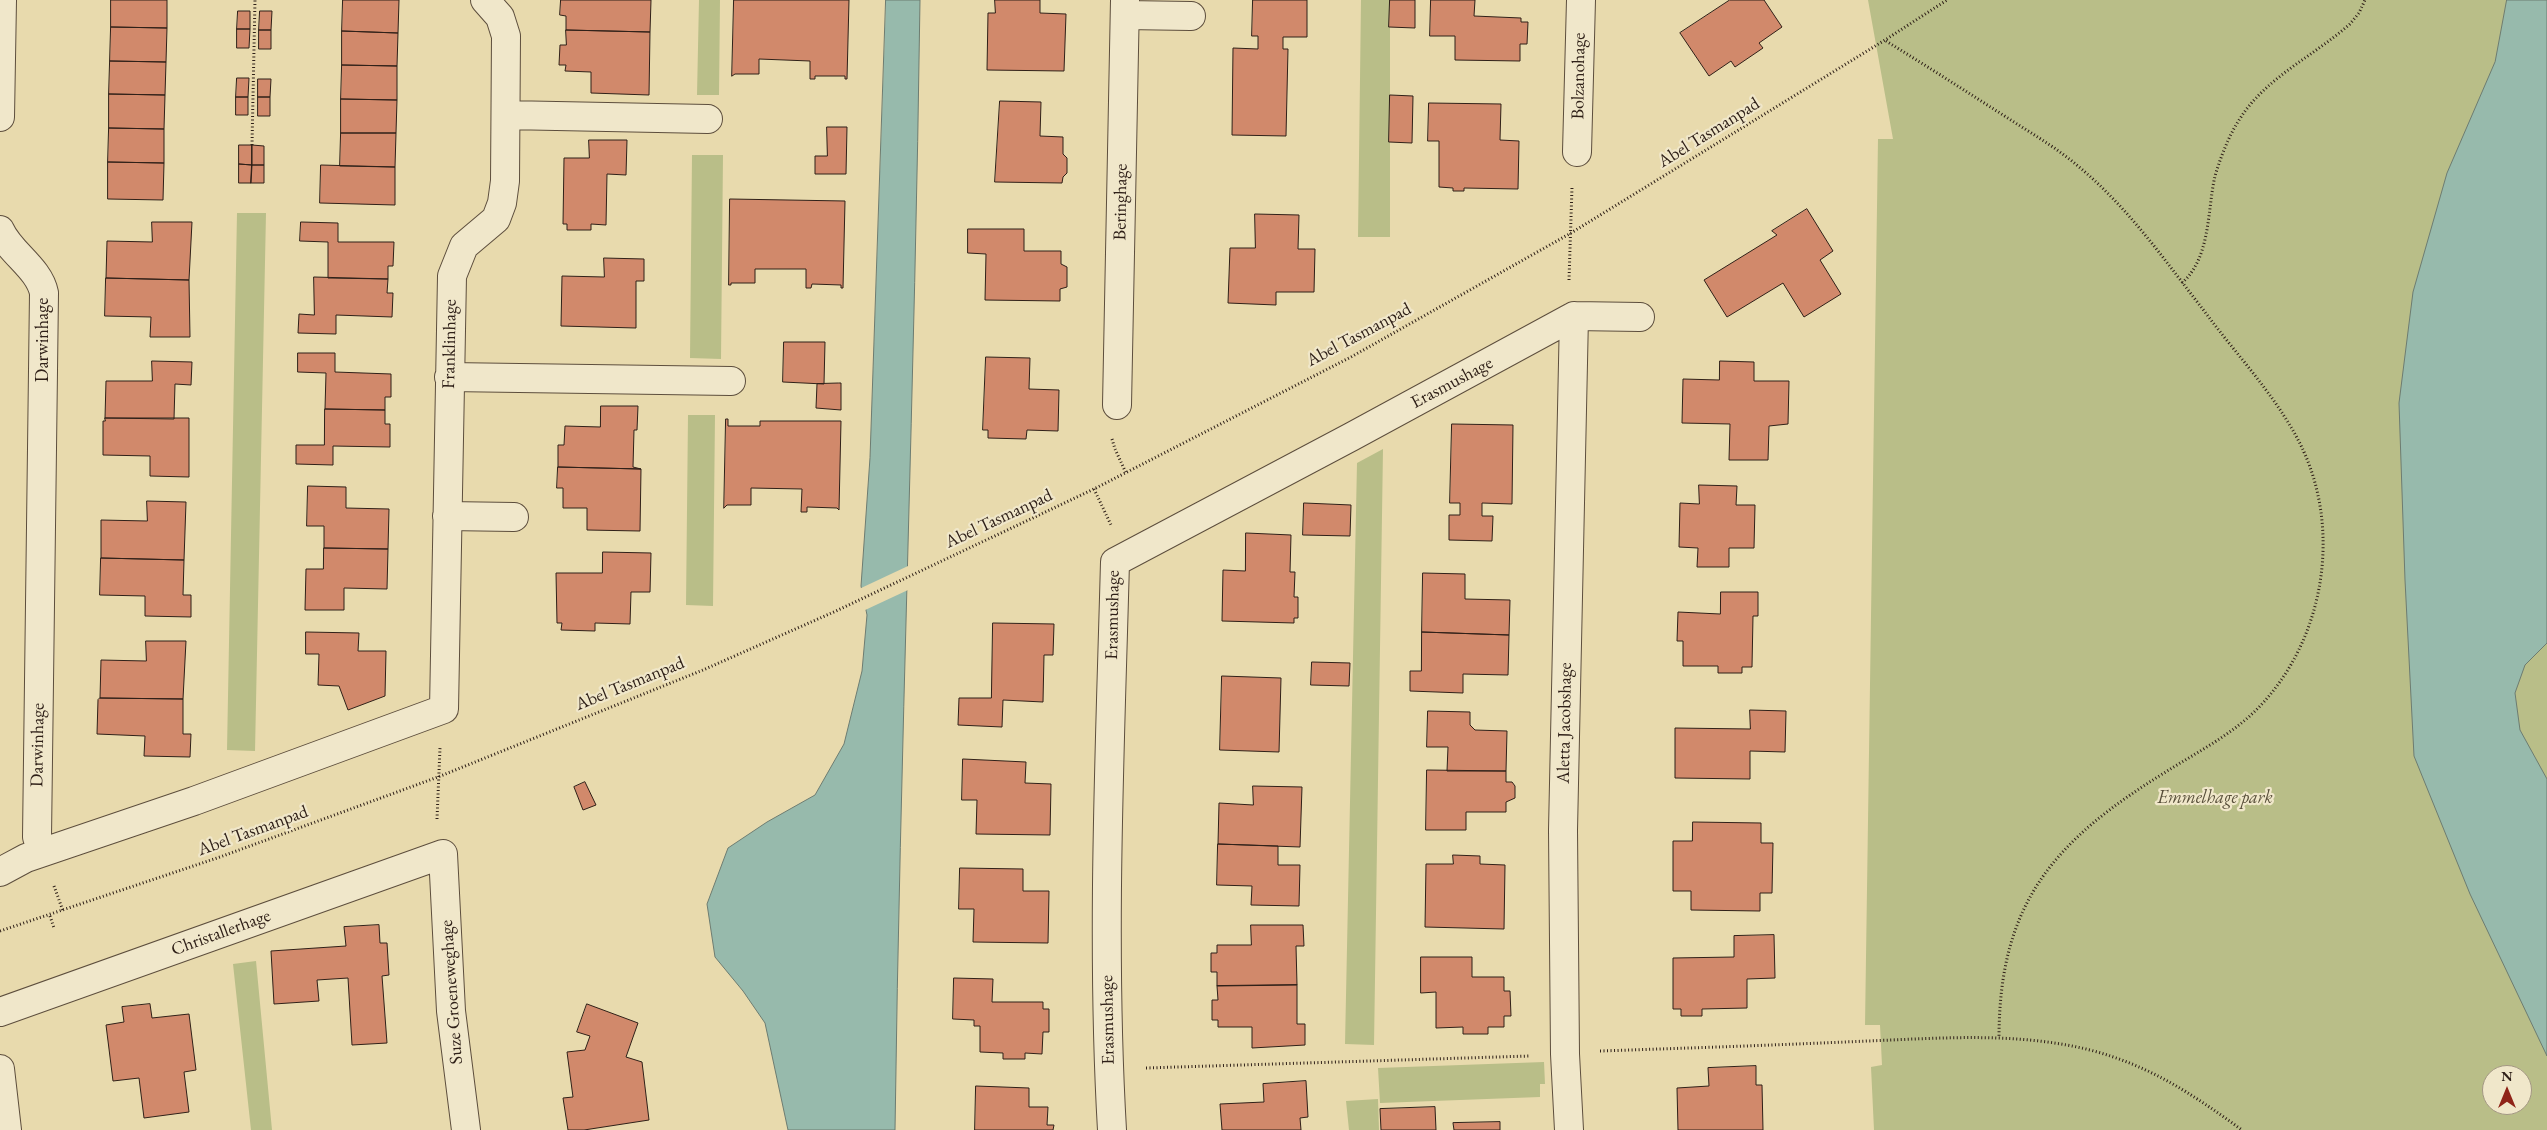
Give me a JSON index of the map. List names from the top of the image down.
{
  "streets": {
    "street": [
      "Bolzanohage",
      "Beringhage",
      "Darwinhage",
      "Franklinhage",
      "Erasmushage",
      "Aletta Jacobshage",
      "Christallerhage",
      "Suze Groeneweghage"
    ],
    "path": ["Abel Tasmanpad"]
  },
  "crossings": [
    ["Darwinhage", "Franklinhage"],
    ["Erasmushage", "Aletta Jacobshage"],
    ["Christallerhage", "Suze Groeneweghage"]
  ],
  "parks": ["Emmelhage park"],
  "north": "top"
}
